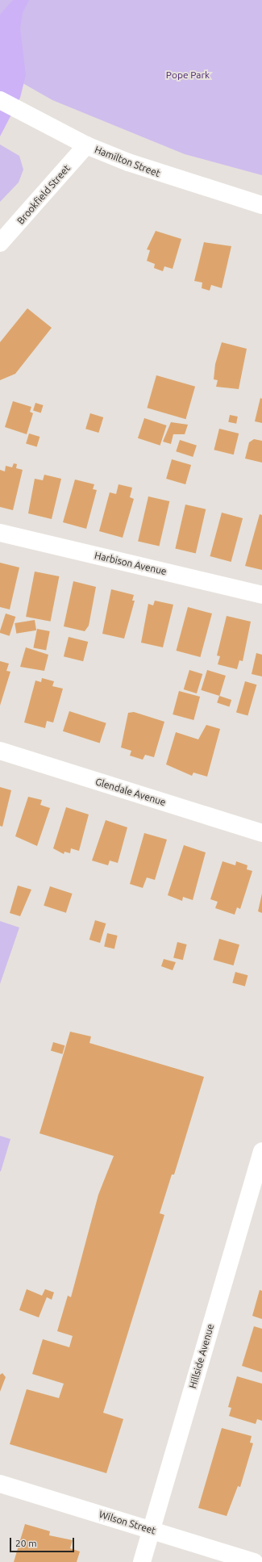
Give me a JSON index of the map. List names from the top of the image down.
{
  "streets": {
    "street": [
      "Hamilton Street",
      "Brookfield Street",
      "Harbison Avenue",
      "Glendale Avenue",
      "Hillside Avenue",
      "Wilson Street"
    ]
  },
  "crossings": [
    ["Hamilton Street", "Brookfield Street"],
    ["Hillside Avenue", "Wilson Street"]
  ],
  "parks": ["Pope Park"],
  "scale_bar": "20 m"
}
